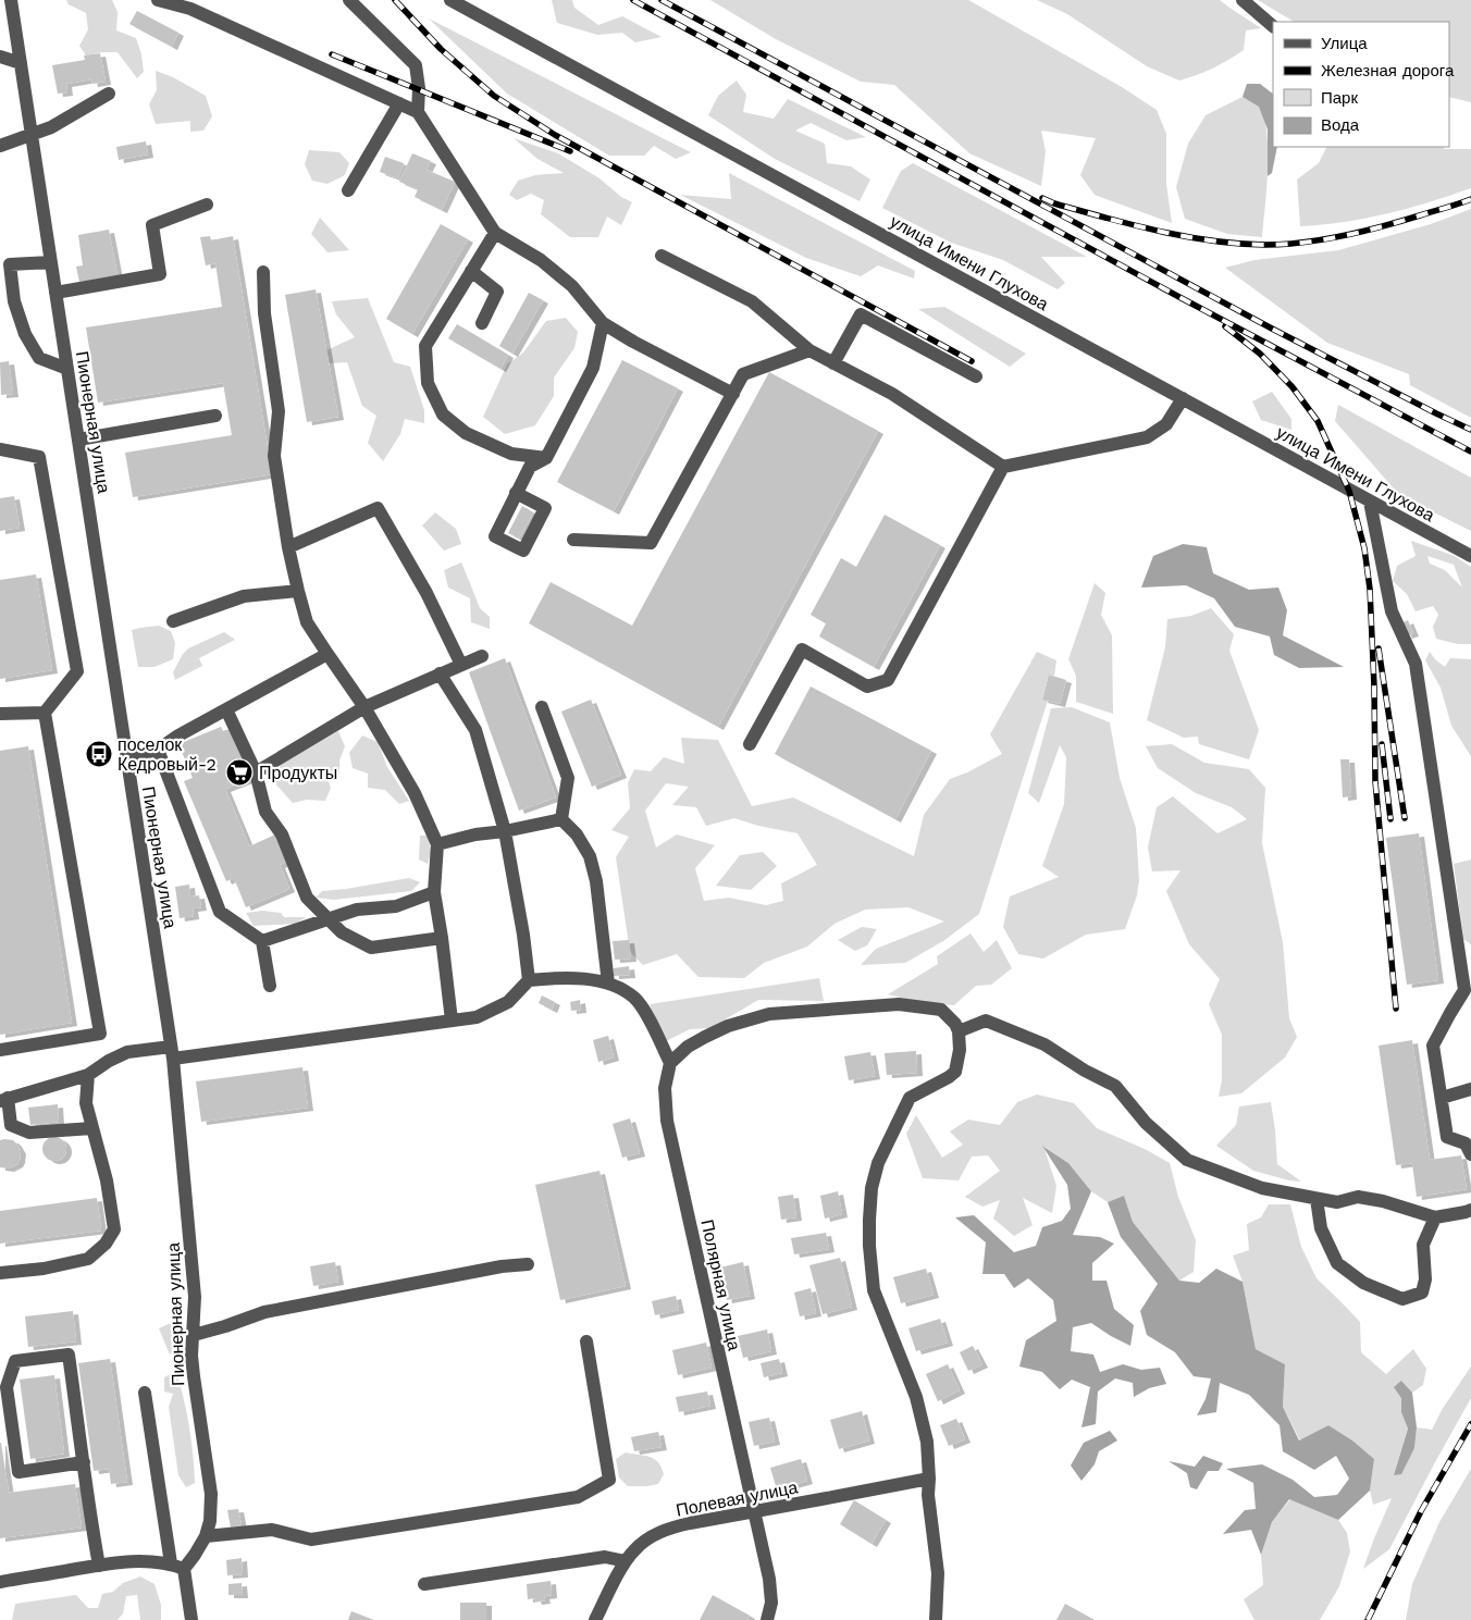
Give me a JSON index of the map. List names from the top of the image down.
{
  "streets": {
    "street": [
      "улица Имени Глухова",
      "Пионерная улица",
      "Полярная улица",
      "Полевая улица"
    ]
  },
  "crossings": [
    ["Полярная улица", "Полевая улица"]
  ],
  "places": {
    "bus stop": ["поселок Кедровый-2"],
    "supermarket": ["Продукты"]
  },
  "legend": [
    "Улица",
    "Железная дорога",
    "Парк",
    "Вода"
  ]
}
